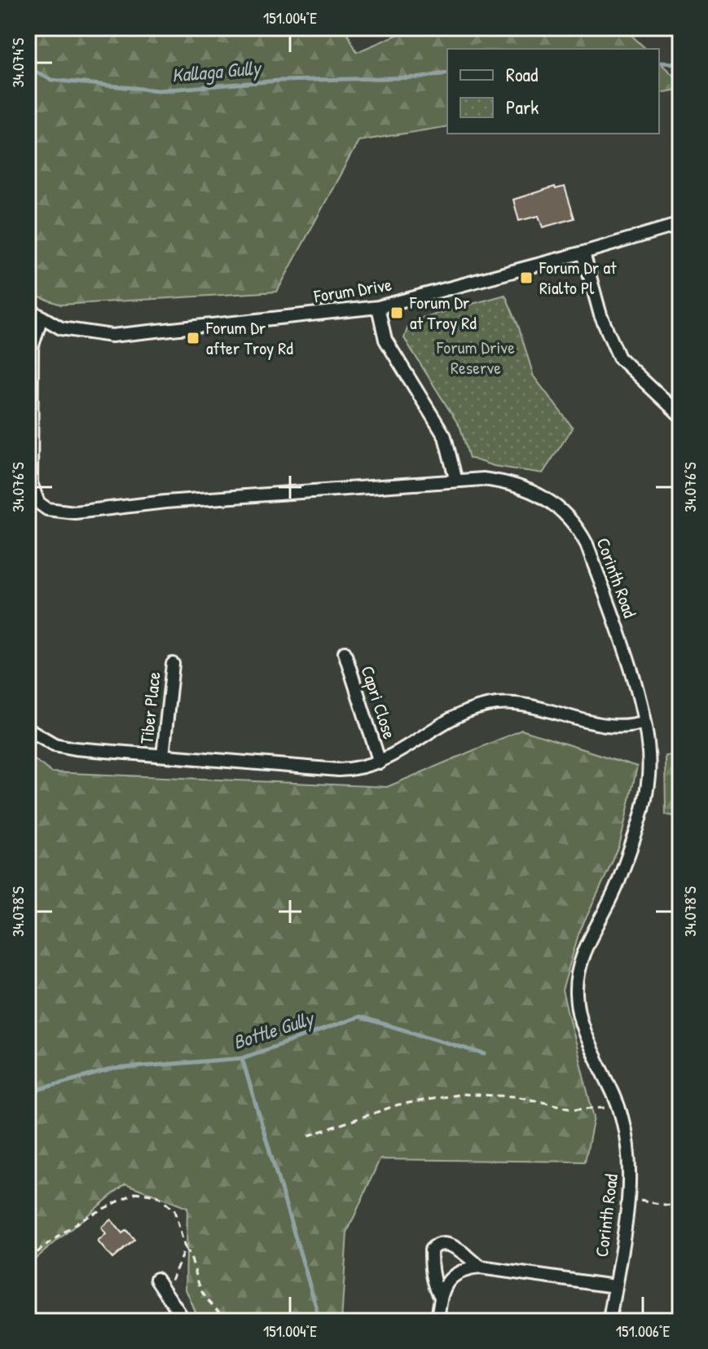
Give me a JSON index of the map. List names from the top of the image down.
{
  "streets": {
    "street": [
      "Forum Drive",
      "Corinth Road",
      "Capri Close",
      "Tiber Place"
    ]
  },
  "crossings": [
    ["Forum Drive", "Corinth Road"]
  ],
  "water": ["Kallaga Gully", "Bottle Gully"],
  "parks": ["Forum Drive Reserve"],
  "places": {
    "transit": ["Forum Dr at Rialto Pl", "Forum Dr at Troy Rd", "Forum Dr after Troy Rd"]
  },
  "legend": ["Road", "Park"],
  "coordinates": [
    "151.004°E",
    "34.074°S",
    "34.076°S",
    "34.078°S",
    "151.006°E"
  ]
}
